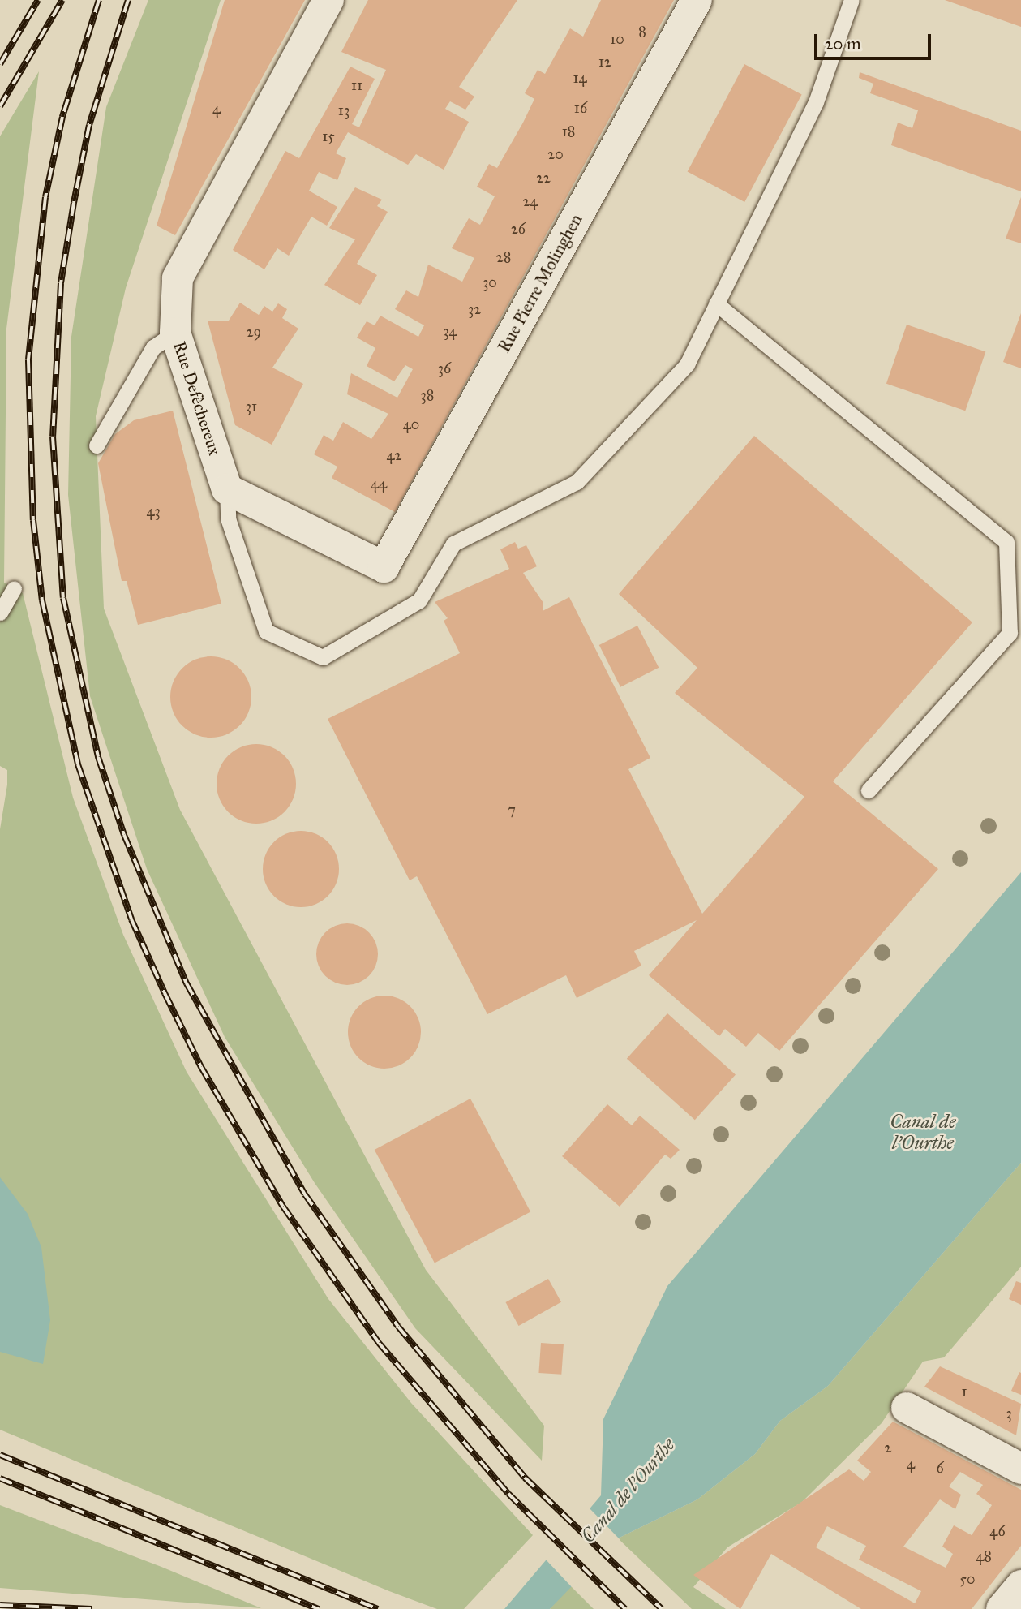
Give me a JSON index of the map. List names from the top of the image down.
{
  "streets": {
    "street": ["Rue Pierre Molinghen", "Rue Defêchereux"]
  },
  "crossings": [
    ["Rue Pierre Molinghen", "Rue Defêchereux"]
  ],
  "water": ["Canal de l'Ourthe"],
  "house_numbers": [
    "8",
    "10",
    "12",
    "14",
    "11",
    "16",
    "4",
    "13",
    "18",
    "15",
    "20",
    "22",
    "24",
    "26",
    "28",
    "30",
    "32",
    "34",
    "29",
    "36",
    "38",
    "31",
    "40",
    "42",
    "44",
    "43",
    "7",
    "1",
    "3",
    "2",
    "4",
    "6",
    "46",
    "48",
    "50"
  ],
  "scale_bar": "20 m"
}
